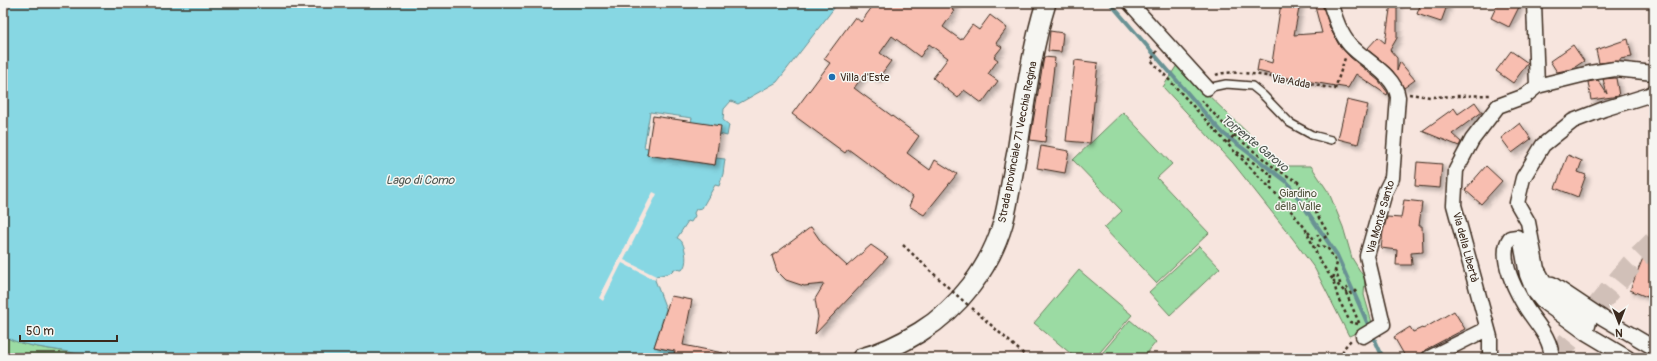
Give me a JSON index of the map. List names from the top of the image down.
{
  "streets": {
    "street": ["Strada provinciale 71 Vecchia Regina", "Via Monte Santo", "Via della Libertà"],
    "path": ["Via Adda"]
  },
  "water": ["Torrente Garovo", "Lago di Como"],
  "parks": ["Giardino della Valle"],
  "places": ["Villa d'Este"],
  "scale_bar": "50 m",
  "north": "bottom"
}
